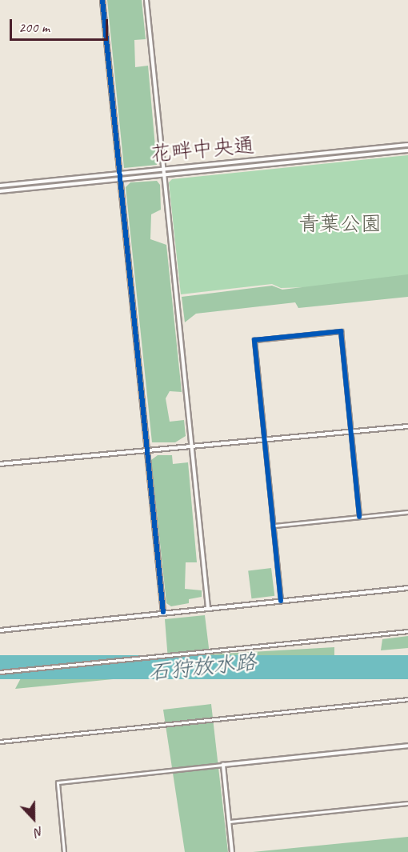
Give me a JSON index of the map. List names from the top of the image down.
{
  "streets": {
    "street": ["花畔中央通"]
  },
  "water": ["石狩放水路"],
  "parks": ["青葉公園"],
  "scale_bar": "200 m",
  "north": "bottom"
}
